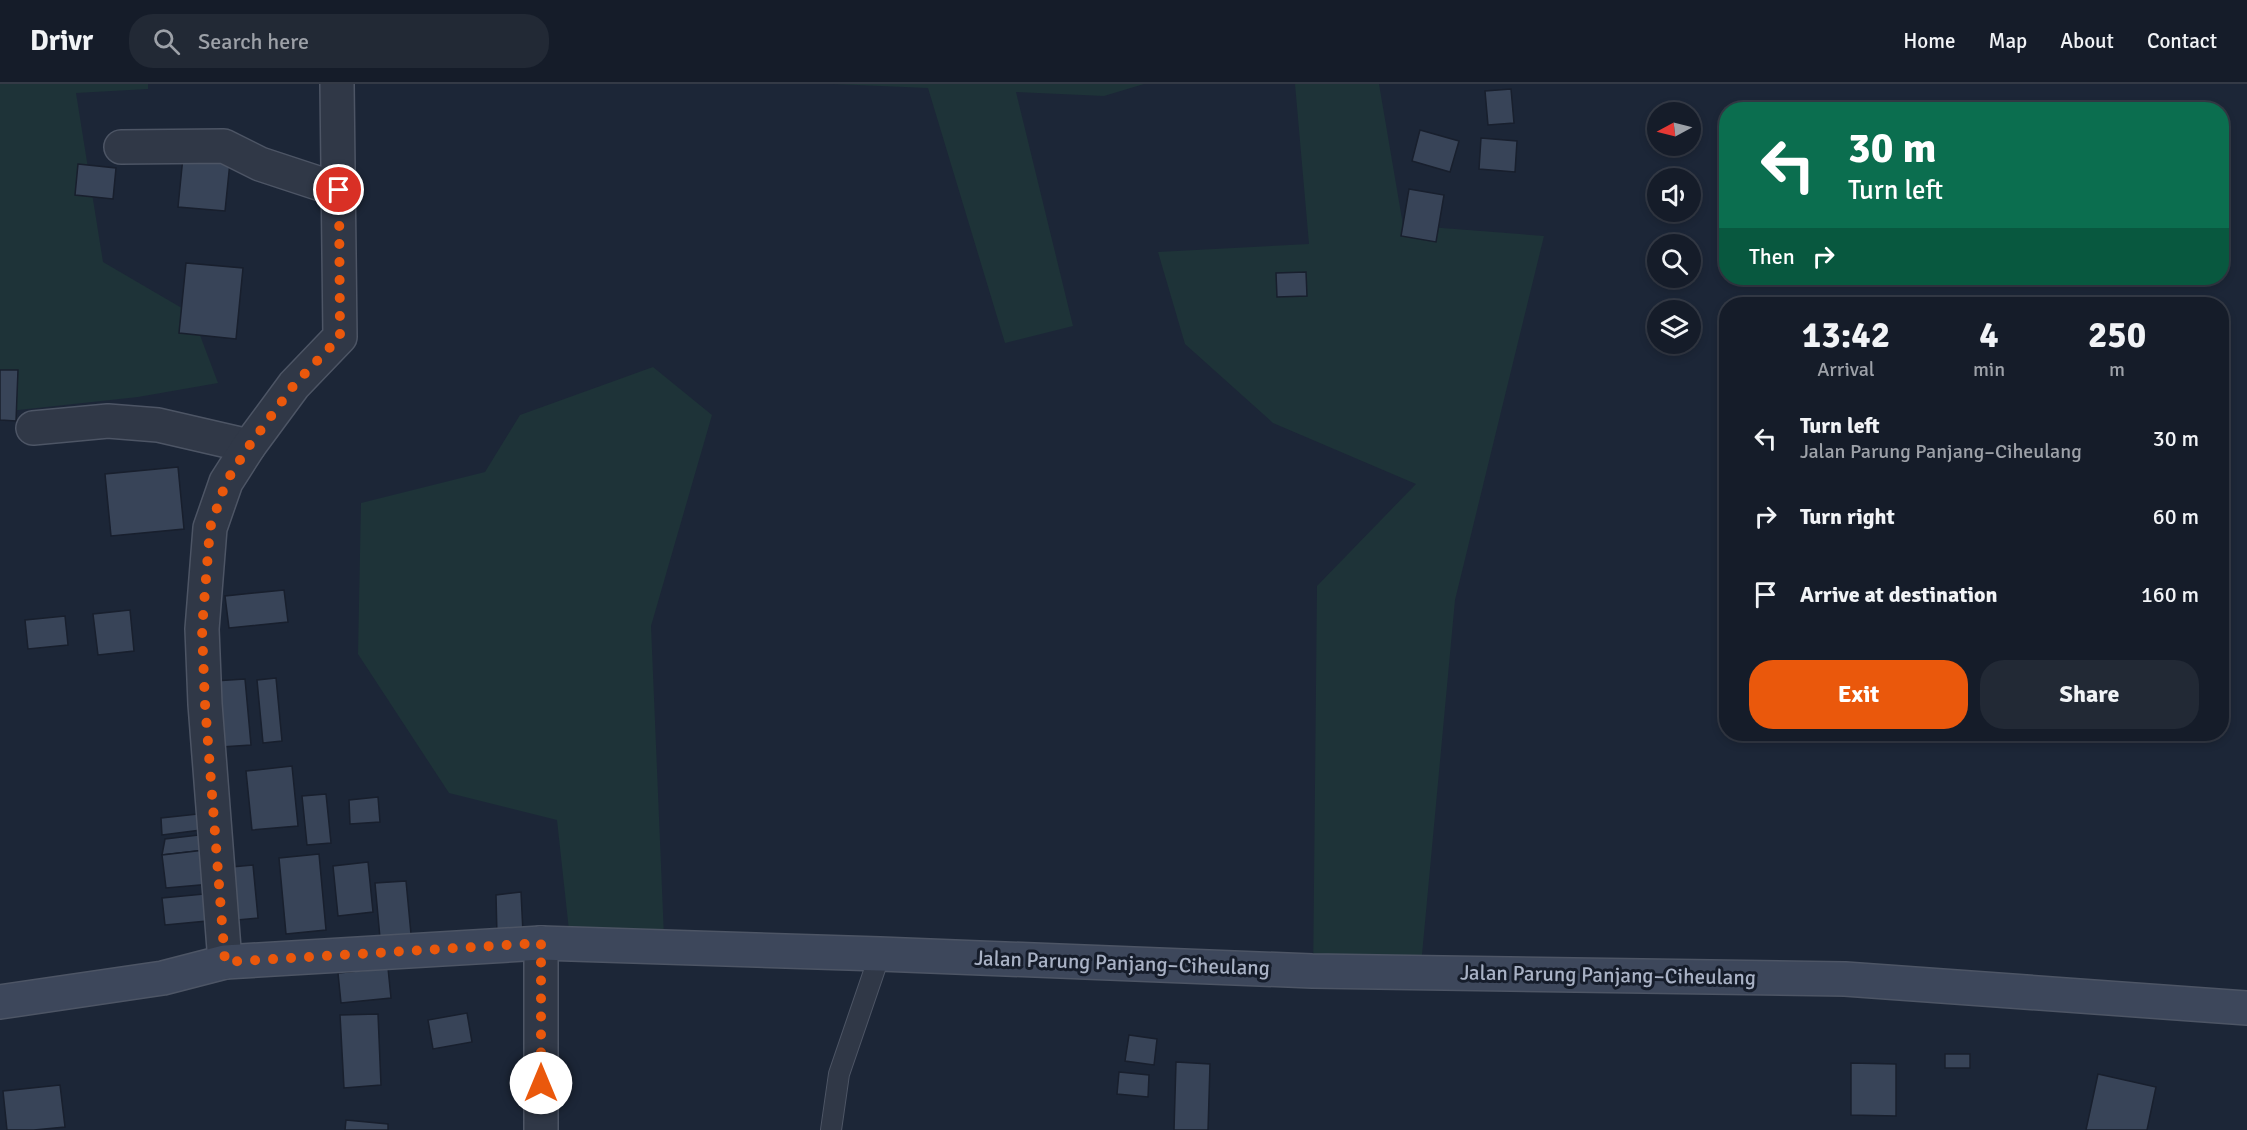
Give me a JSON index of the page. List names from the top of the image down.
{
  "streets": {
    "street": ["Jalan Parung Panjang–Ciheulang"]
  },
  "north": "left",
  "page": {
    "header": "Drivr",
    "search": "Search here",
    "nav": [
      "Home",
      "Map",
      "About",
      "Contact"
    ],
    "turn": ["30 m", "Turn left"],
    "then": "Then",
    "eta": [
      "13:42",
      "Arrival",
      "4",
      "min",
      "250",
      "m"
    ],
    "list": [
      {
        "name": "Turn left",
        "note": "Jalan Parung Panjang–Ciheulang",
        "value": "30 m"
      },
      {
        "name": "Turn right",
        "value": "60 m"
      },
      {
        "name": "Arrive at destination",
        "value": "160 m"
      }
    ],
    "buttons": ["Exit", "Share"]
  }
}
